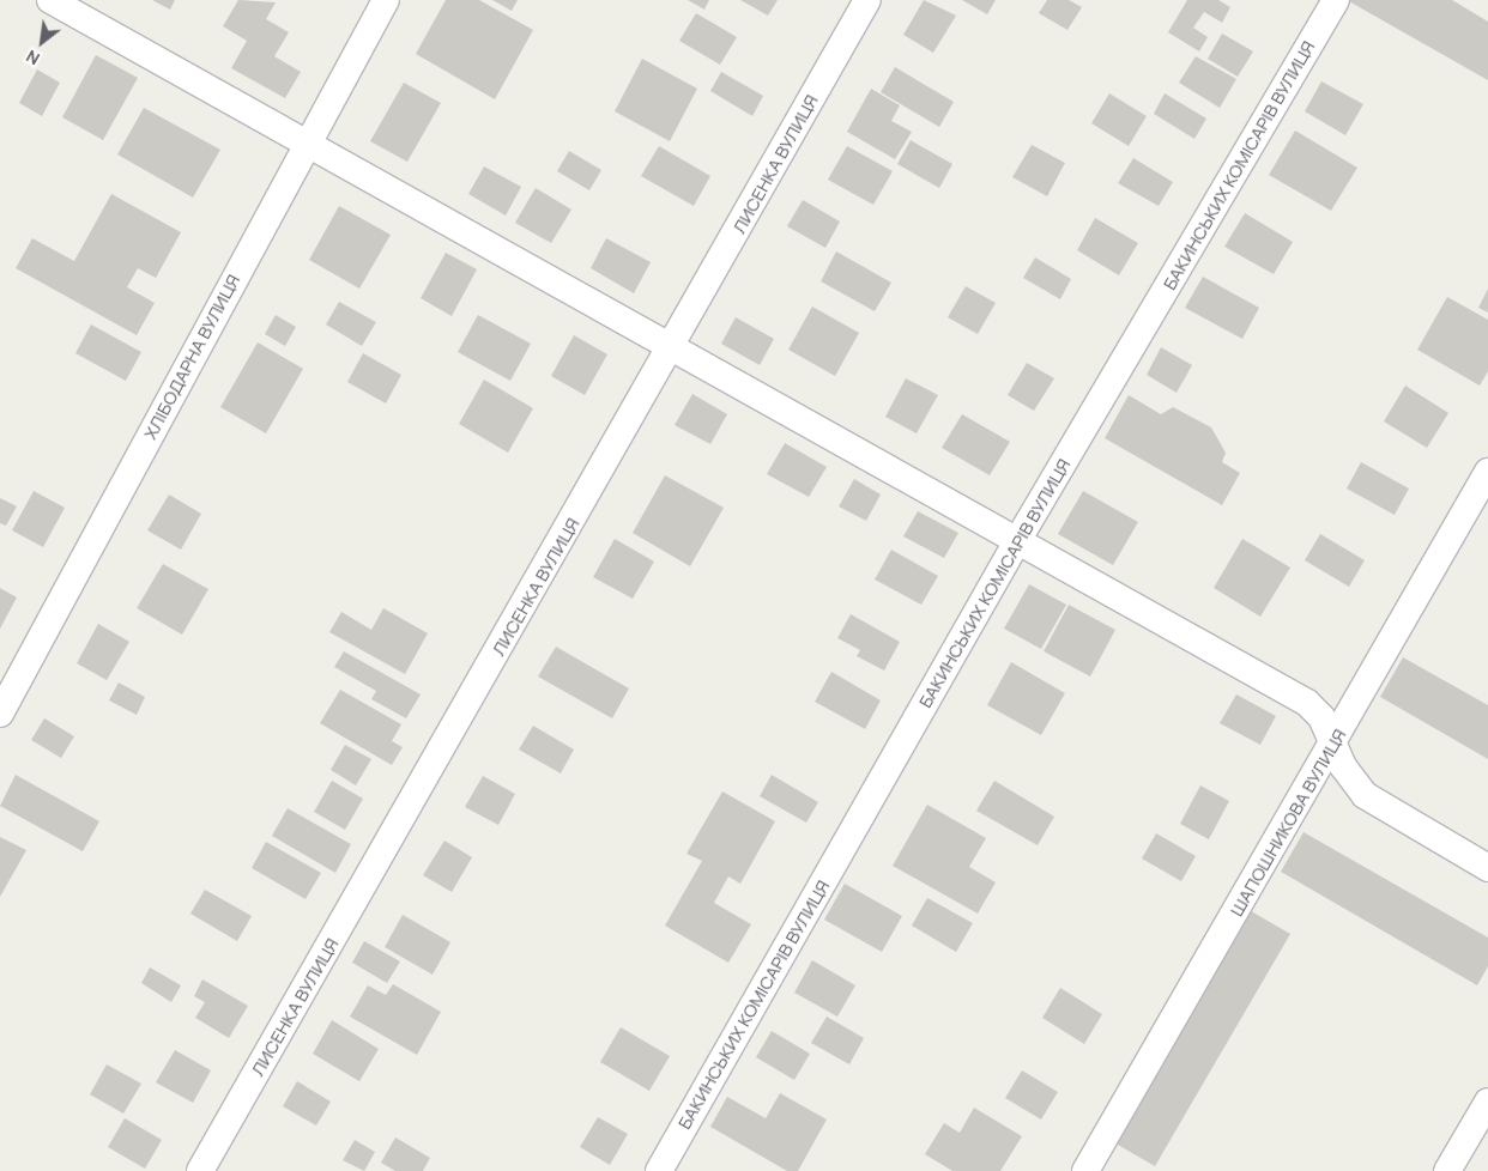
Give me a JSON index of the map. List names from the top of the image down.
{
  "streets": {
    "street": [
      "ЛИСЕНКА ВУЛИЦЯ",
      "БАКИНСЬКИХ КОМІСАРІВ ВУЛИЦЯ",
      "ХЛІБОДАРНА ВУЛИЦЯ",
      "ШАПОШНИКОВА ВУЛИЦЯ"
    ]
  },
  "north": "bottom left"
}
